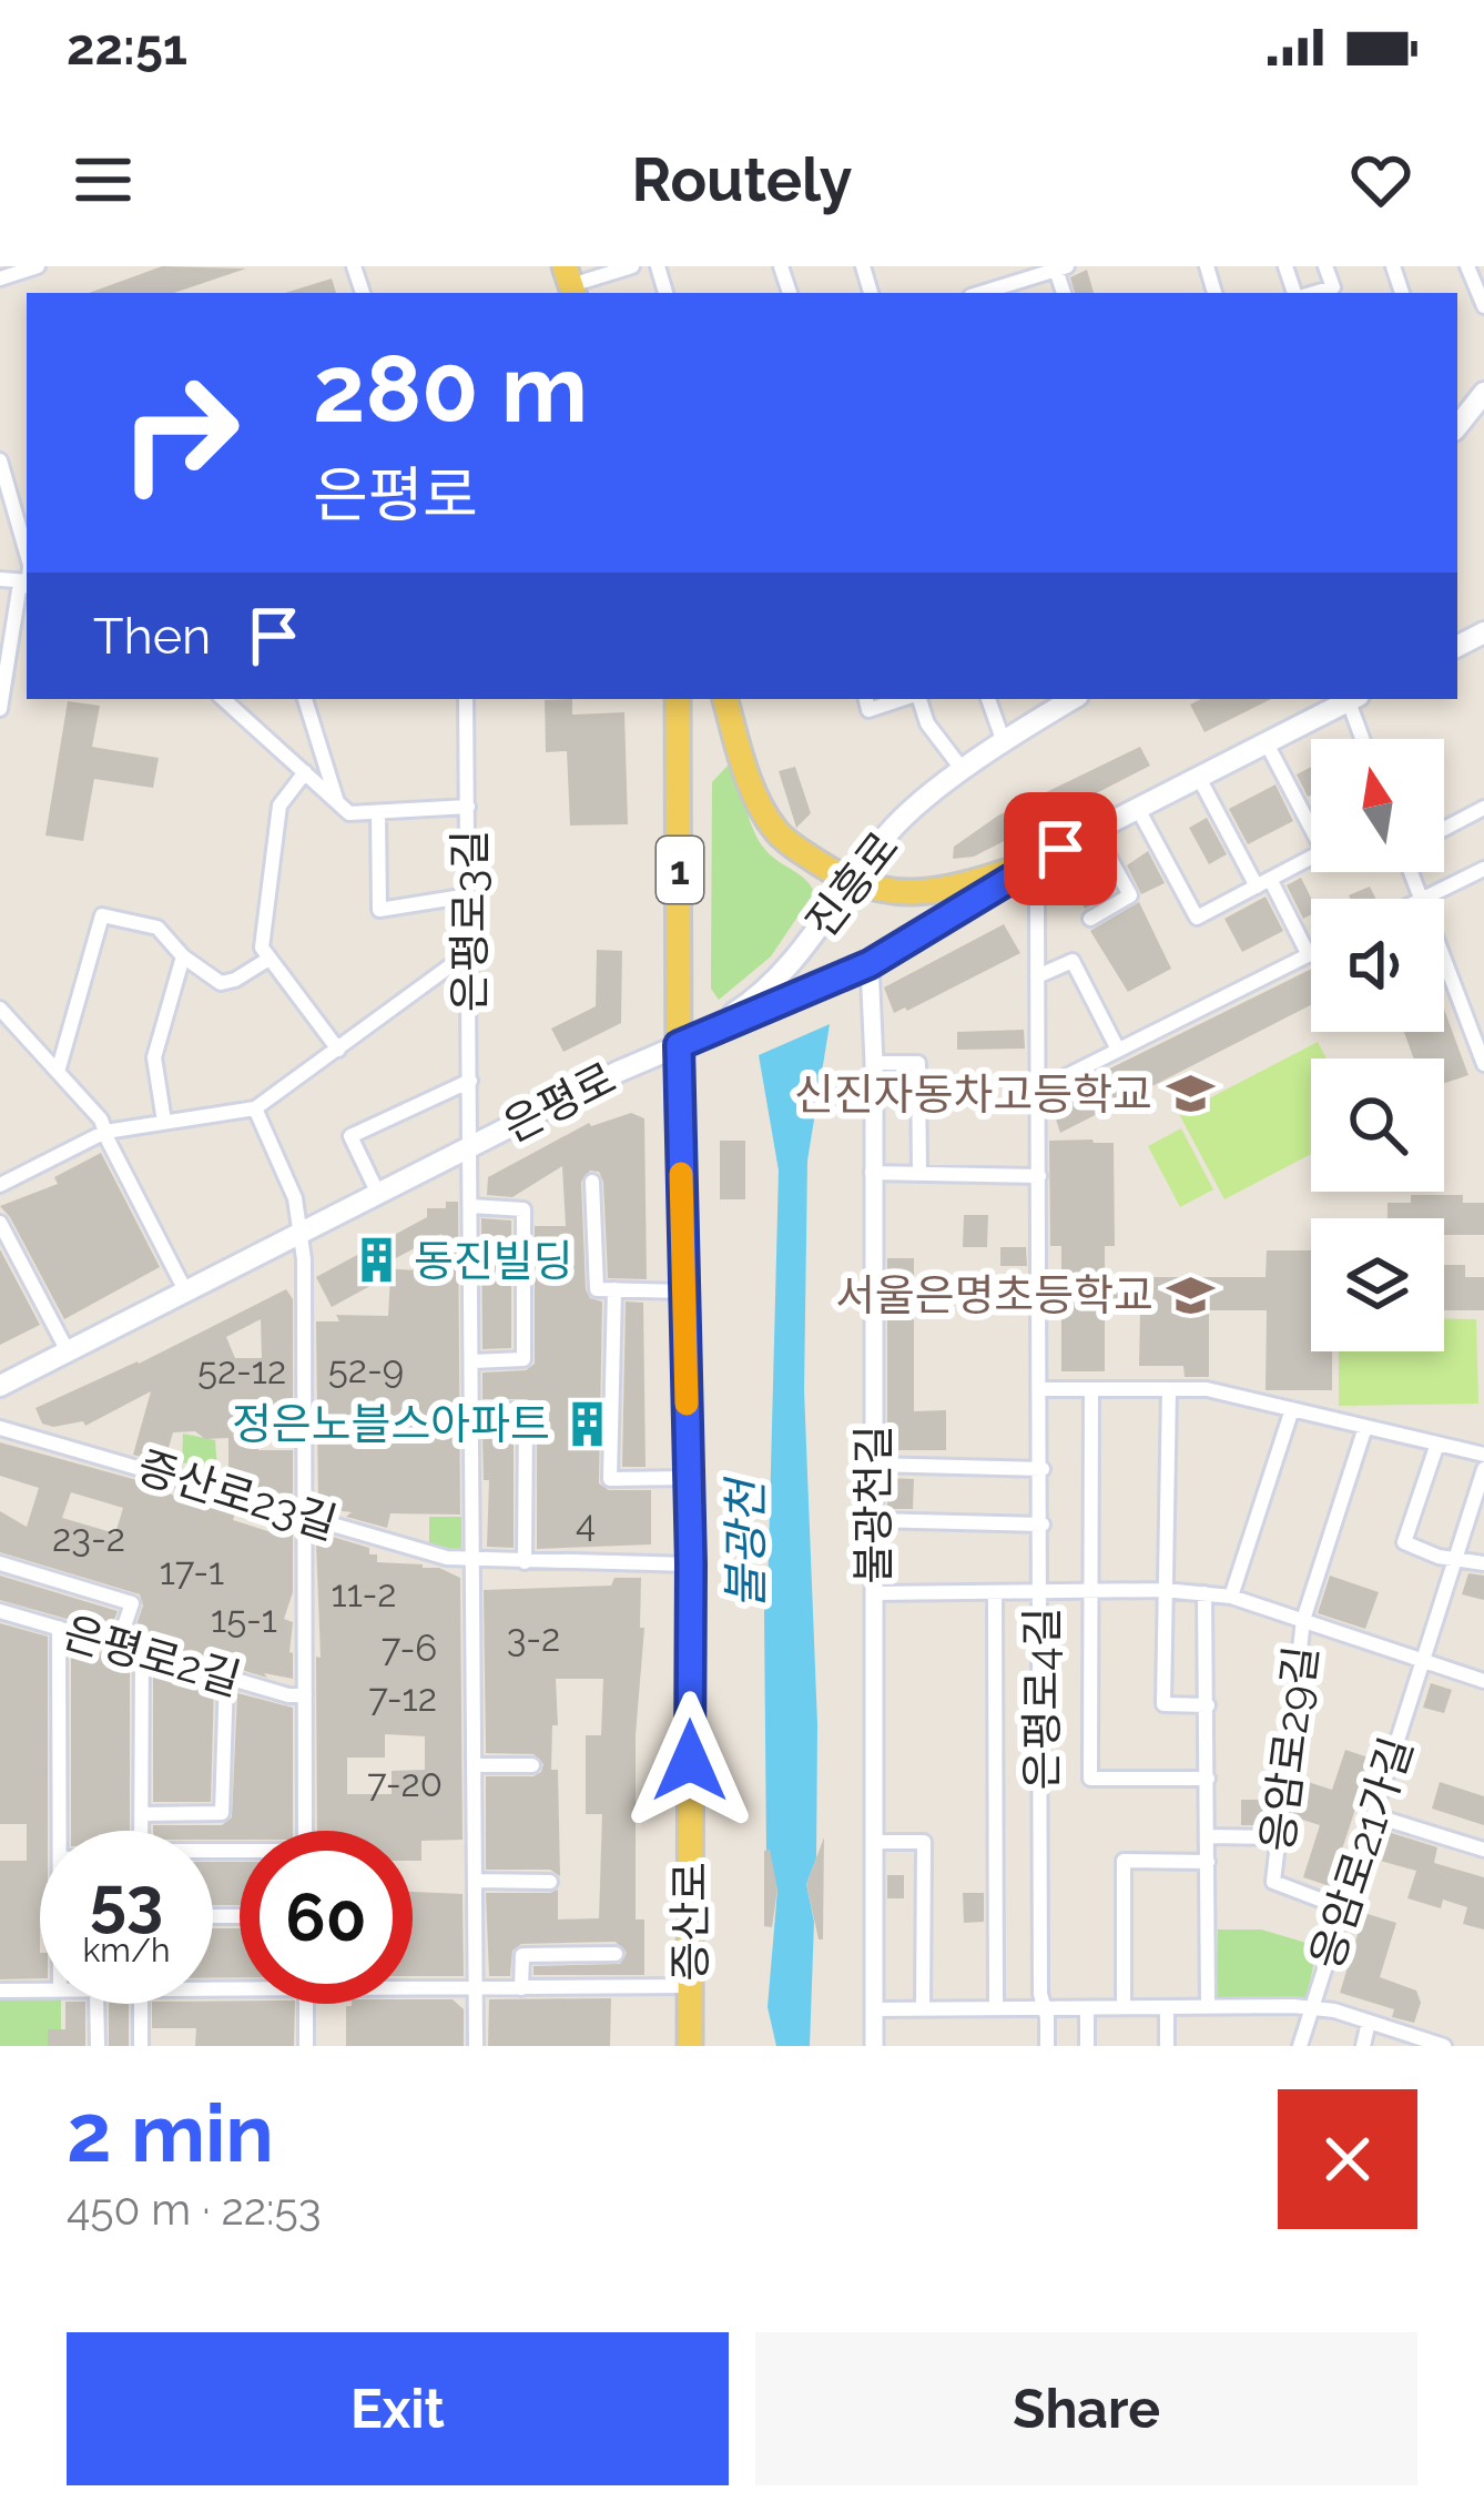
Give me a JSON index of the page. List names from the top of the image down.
{
  "streets": {
    "main road": [
      "1",
      "진흥로",
      "은평로",
      "증산로"
    ],
    "street": [
      "은평로3길",
      "증산로23길",
      "불광천길",
      "은평로2길",
      "은평로4길",
      "응암로29길",
      "응암로21가길"
    ]
  },
  "crossings": [
    ["1", "진흥로"],
    ["1", "은평로"],
    ["1", "증산로"],
    ["진흥로", "은평로"],
    ["진흥로", "증산로"],
    ["은평로3길", "은평로"],
    ["은평로", "불광천길"],
    ["은평로", "은평로4길"],
    ["은평로", "증산로"],
    ["증산로23길", "증산로"],
    ["불광천길", "응암로29길"],
    ["은평로4길", "응암로29길"],
    ["응암로29길", "응암로21가길"]
  ],
  "water": ["불광천"],
  "places": {
    "school or university": ["신진자동차고등학교", "서울은명초등학교"],
    "building": ["동진빌딩", "정은노블스아파트"]
  },
  "house_numbers": [
    "52-9",
    "52-12",
    "4",
    "23-2",
    "17-1",
    "11-2",
    "15-1",
    "3-2",
    "7-6",
    "7-12",
    "7-20"
  ],
  "north": "top",
  "page": {
    "status": "22:51",
    "header": "Routely",
    "turn": ["280 m", "은평로"],
    "then": "Then",
    "speed": "53 km/h",
    "limit": "60",
    "heading": ["2 min", "450 m · 22:53"],
    "buttons": ["Exit", "Share"]
  }
}
